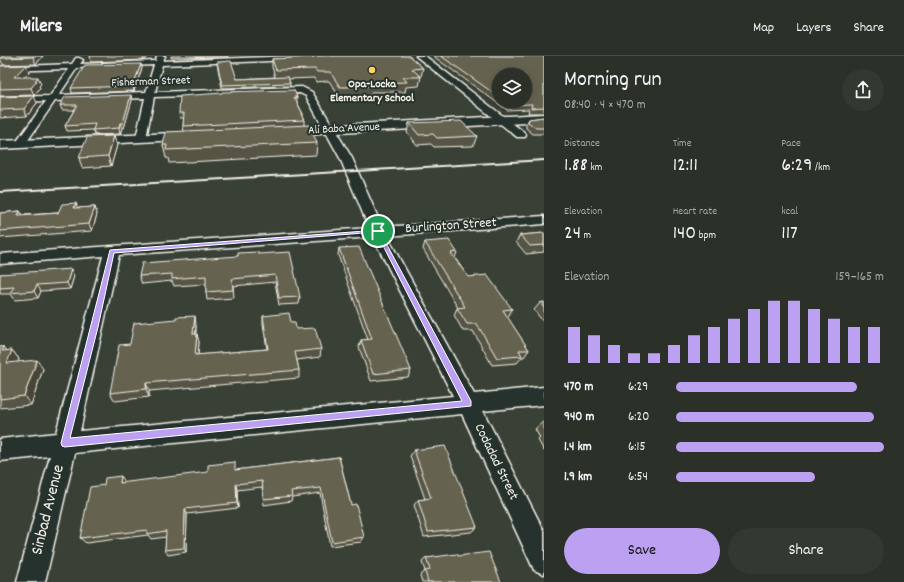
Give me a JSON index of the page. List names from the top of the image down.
{
  "streets": {
    "street": [
      "Fisherman Street",
      "Ali Baba Avenue",
      "Burlington Street",
      "Codadad Street",
      "Sinbad Avenue"
    ]
  },
  "crossings": [
    ["Fisherman Street", "Codadad Street"],
    ["Ali Baba Avenue", "Codadad Street"],
    ["Burlington Street", "Codadad Street"],
    ["Burlington Street", "Sinbad Avenue"]
  ],
  "places": ["Opa-Locka Elementary School"],
  "page": {
    "header": "Milers",
    "nav": ["Map", "Layers", "Share"],
    "heading": ["Morning run", "08:40 · 4 × 470 m"],
    "stats": [
      ["Distance", "1.88 km"],
      ["Time", "12:11"],
      ["Pace", "6:29 /km"],
      ["Elevation", "24 m"],
      ["Heart rate", "140 bpm"],
      ["kcal", "117"]
    ],
    "chart": ["Elevation", "159–165 m"],
    "list": [
      {
        "name": "470 m",
        "note": "6:29"
      },
      {
        "name": "940 m",
        "note": "6:20"
      },
      {
        "name": "1.4 km",
        "note": "6:15"
      },
      {
        "name": "1.9 km",
        "note": "6:54"
      }
    ],
    "buttons": ["Save", "Share"]
  }
}
